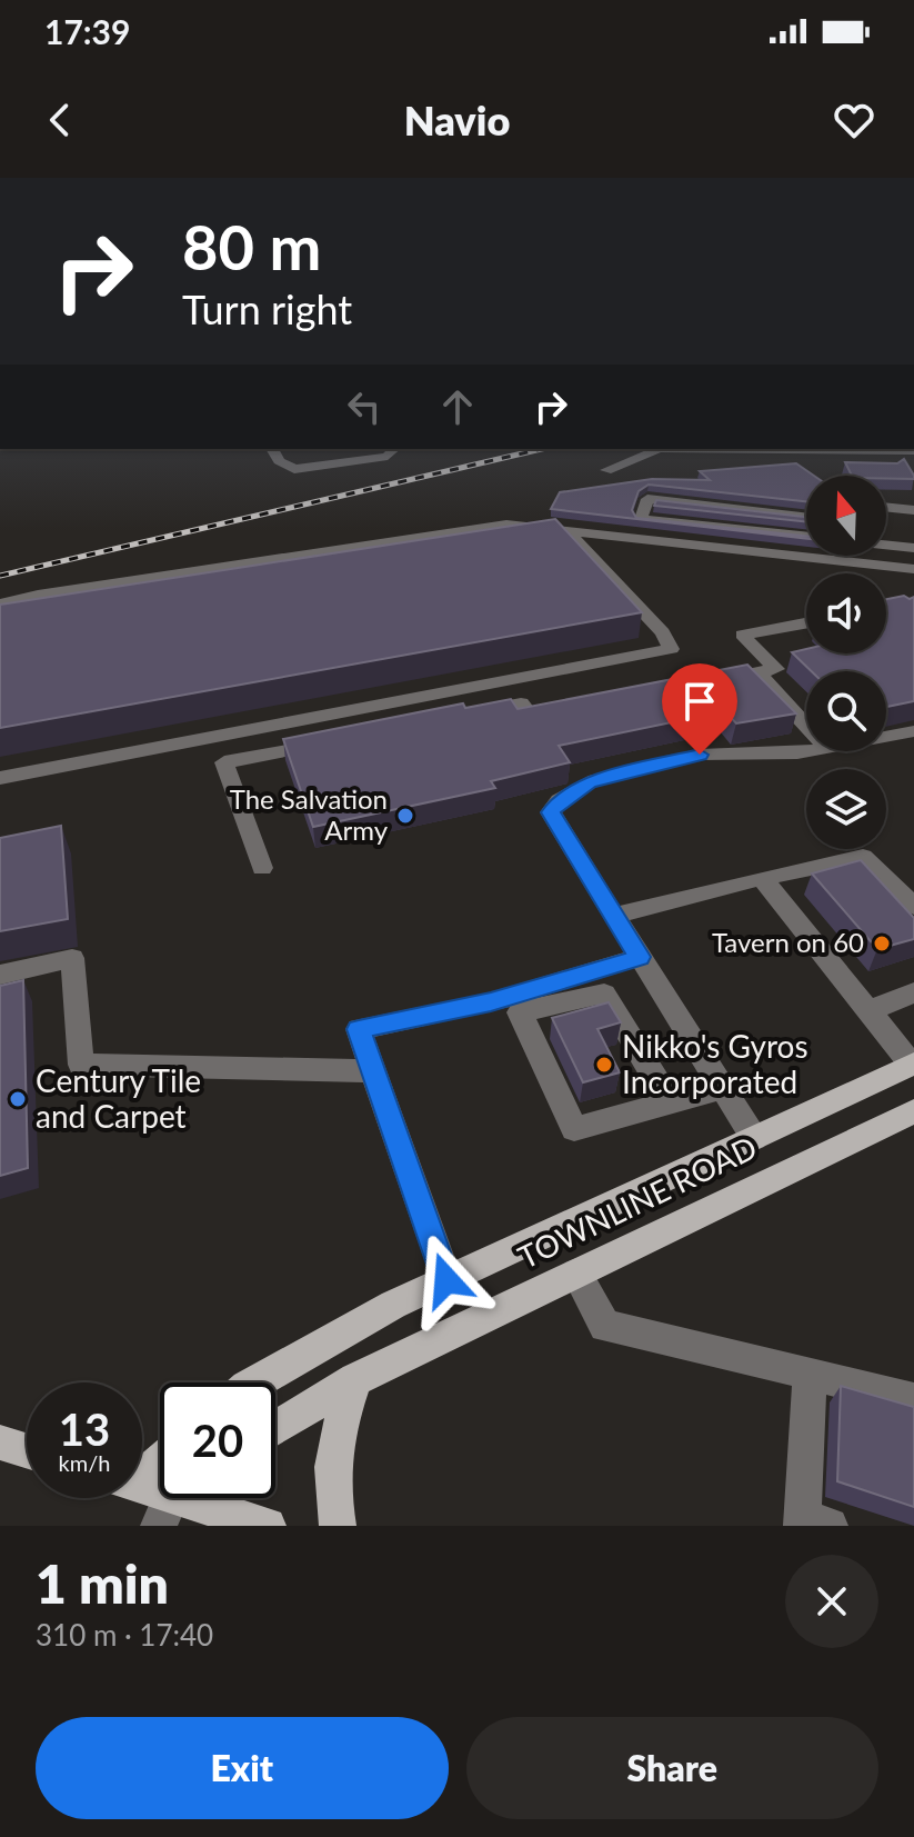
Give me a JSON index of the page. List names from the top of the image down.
{
  "streets": {
    "main road": ["TOWNLINE ROAD"]
  },
  "places": [
    "The Salvation Army",
    "Tavern on 60",
    "Nikko's Gyros Incorporated",
    "Century Tile and Carpet"
  ],
  "north": "top",
  "page": {
    "status": "17:39",
    "header": "Navio",
    "turn": ["80 m", "Turn right"],
    "speed": "13 km/h",
    "limit": "20",
    "heading": ["1 min", "310 m · 17:40"],
    "buttons": ["Exit", "Share"]
  }
}
